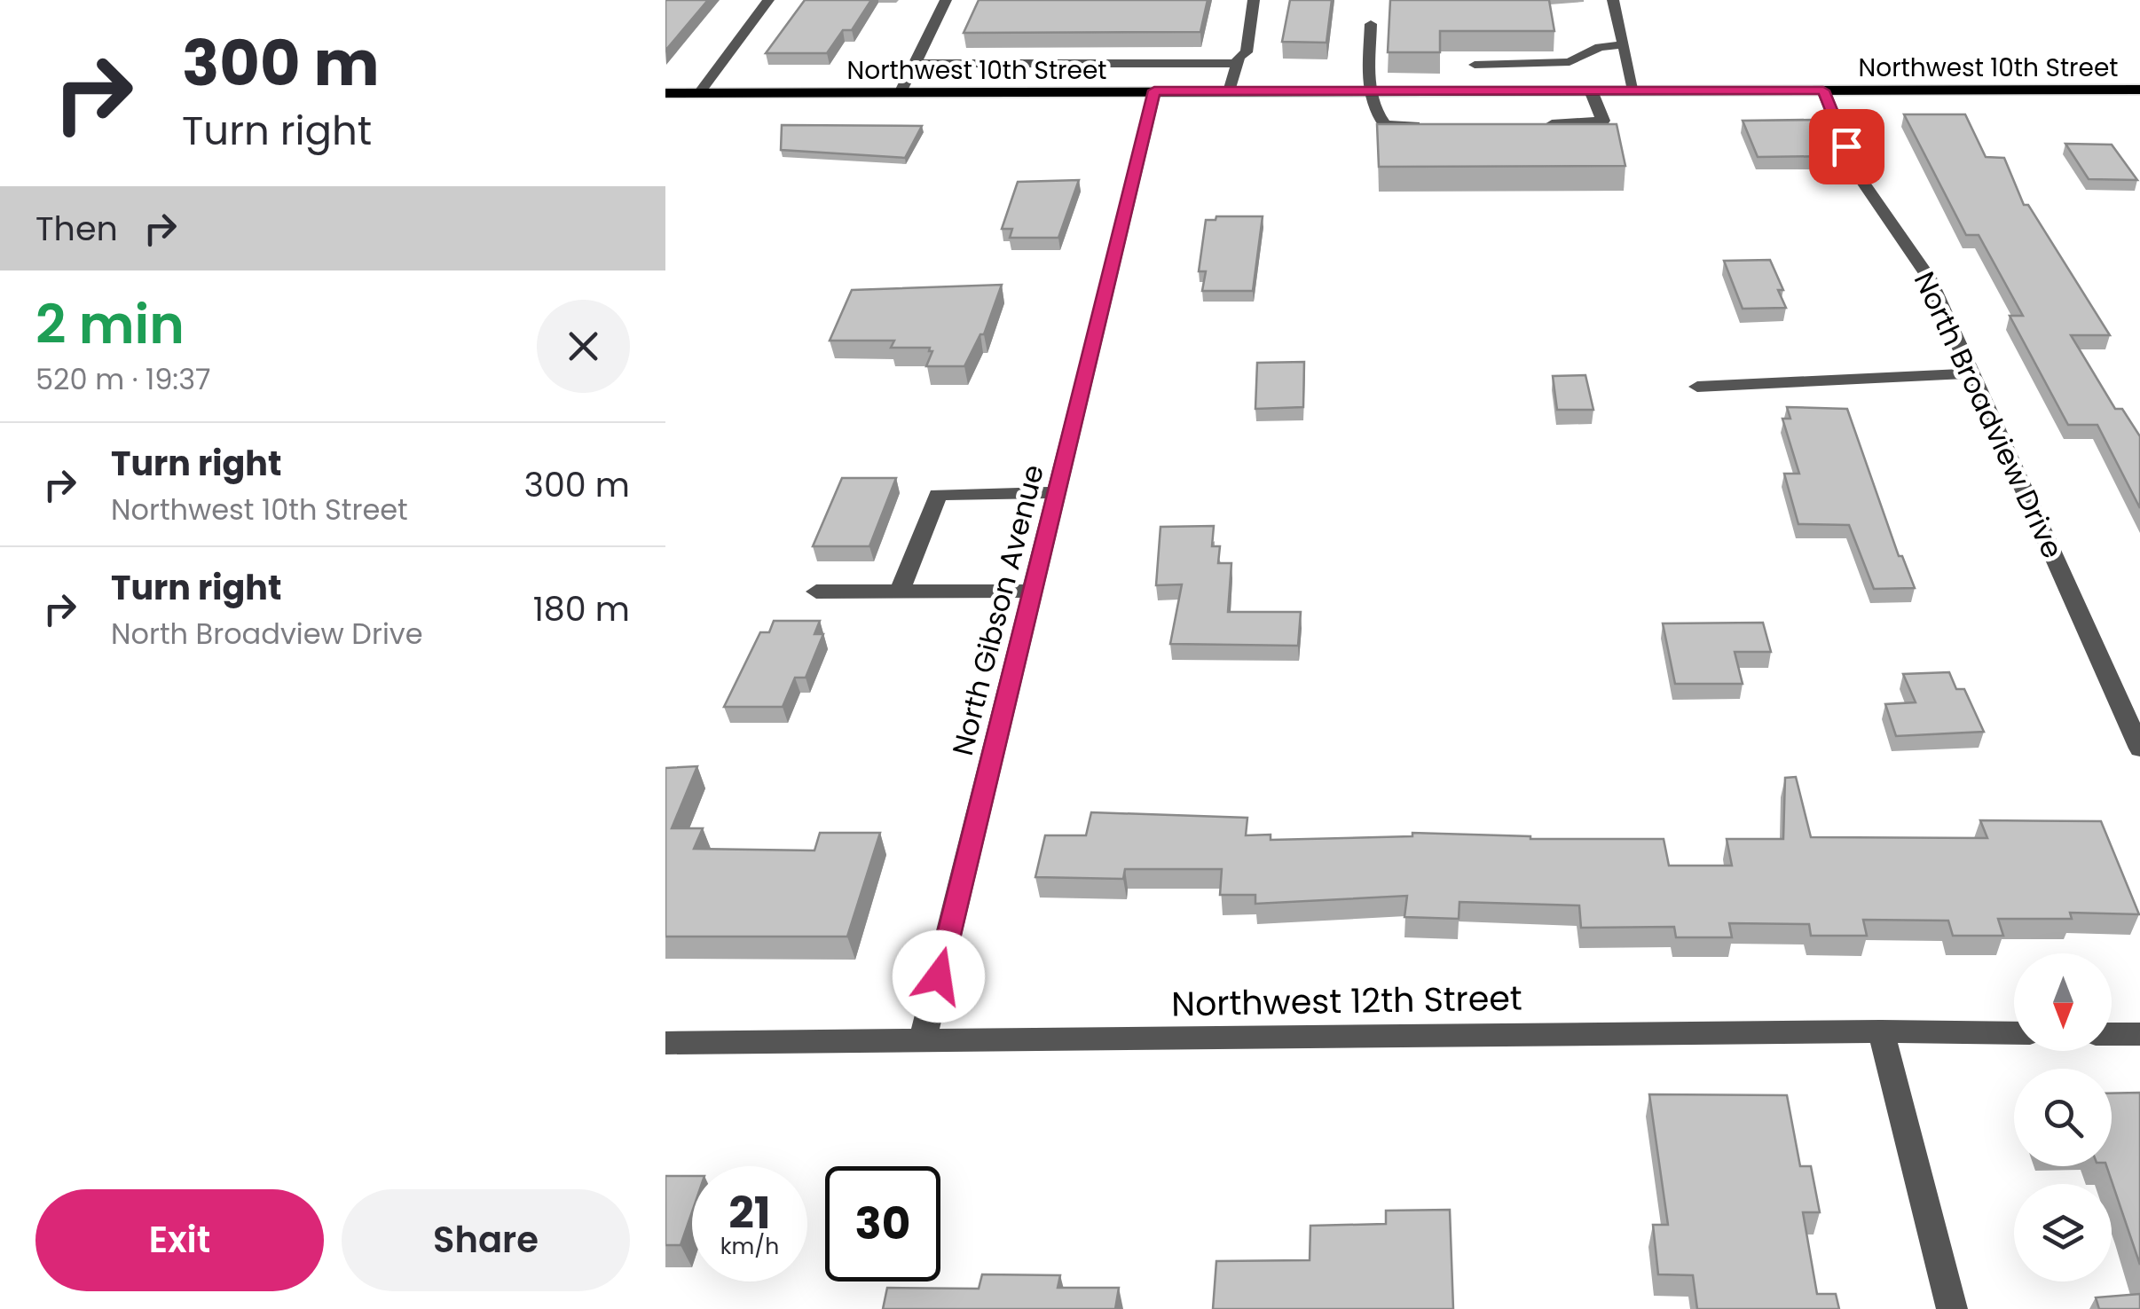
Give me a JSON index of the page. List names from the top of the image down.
{
  "streets": {
    "main road": ["Northwest 10th Street"],
    "street": ["North Broadview Drive", "North Gibson Avenue", "Northwest 12th Street"]
  },
  "crossings": [
    ["Northwest 10th Street", "North Broadview Drive"],
    ["Northwest 10th Street", "North Gibson Avenue"],
    ["North Gibson Avenue", "Northwest 12th Street"]
  ],
  "north": "bottom",
  "page": {
    "turn": ["300 m", "Turn right"],
    "then": "Then",
    "heading": ["2 min", "520 m · 19:37"],
    "list": [
      {
        "name": "Turn right",
        "note": "Northwest 10th Street",
        "value": "300 m"
      },
      {
        "name": "Turn right",
        "note": "North Broadview Drive",
        "value": "180 m"
      }
    ],
    "speed": "21 km/h",
    "limit": "30",
    "buttons": ["Exit", "Share"]
  }
}
